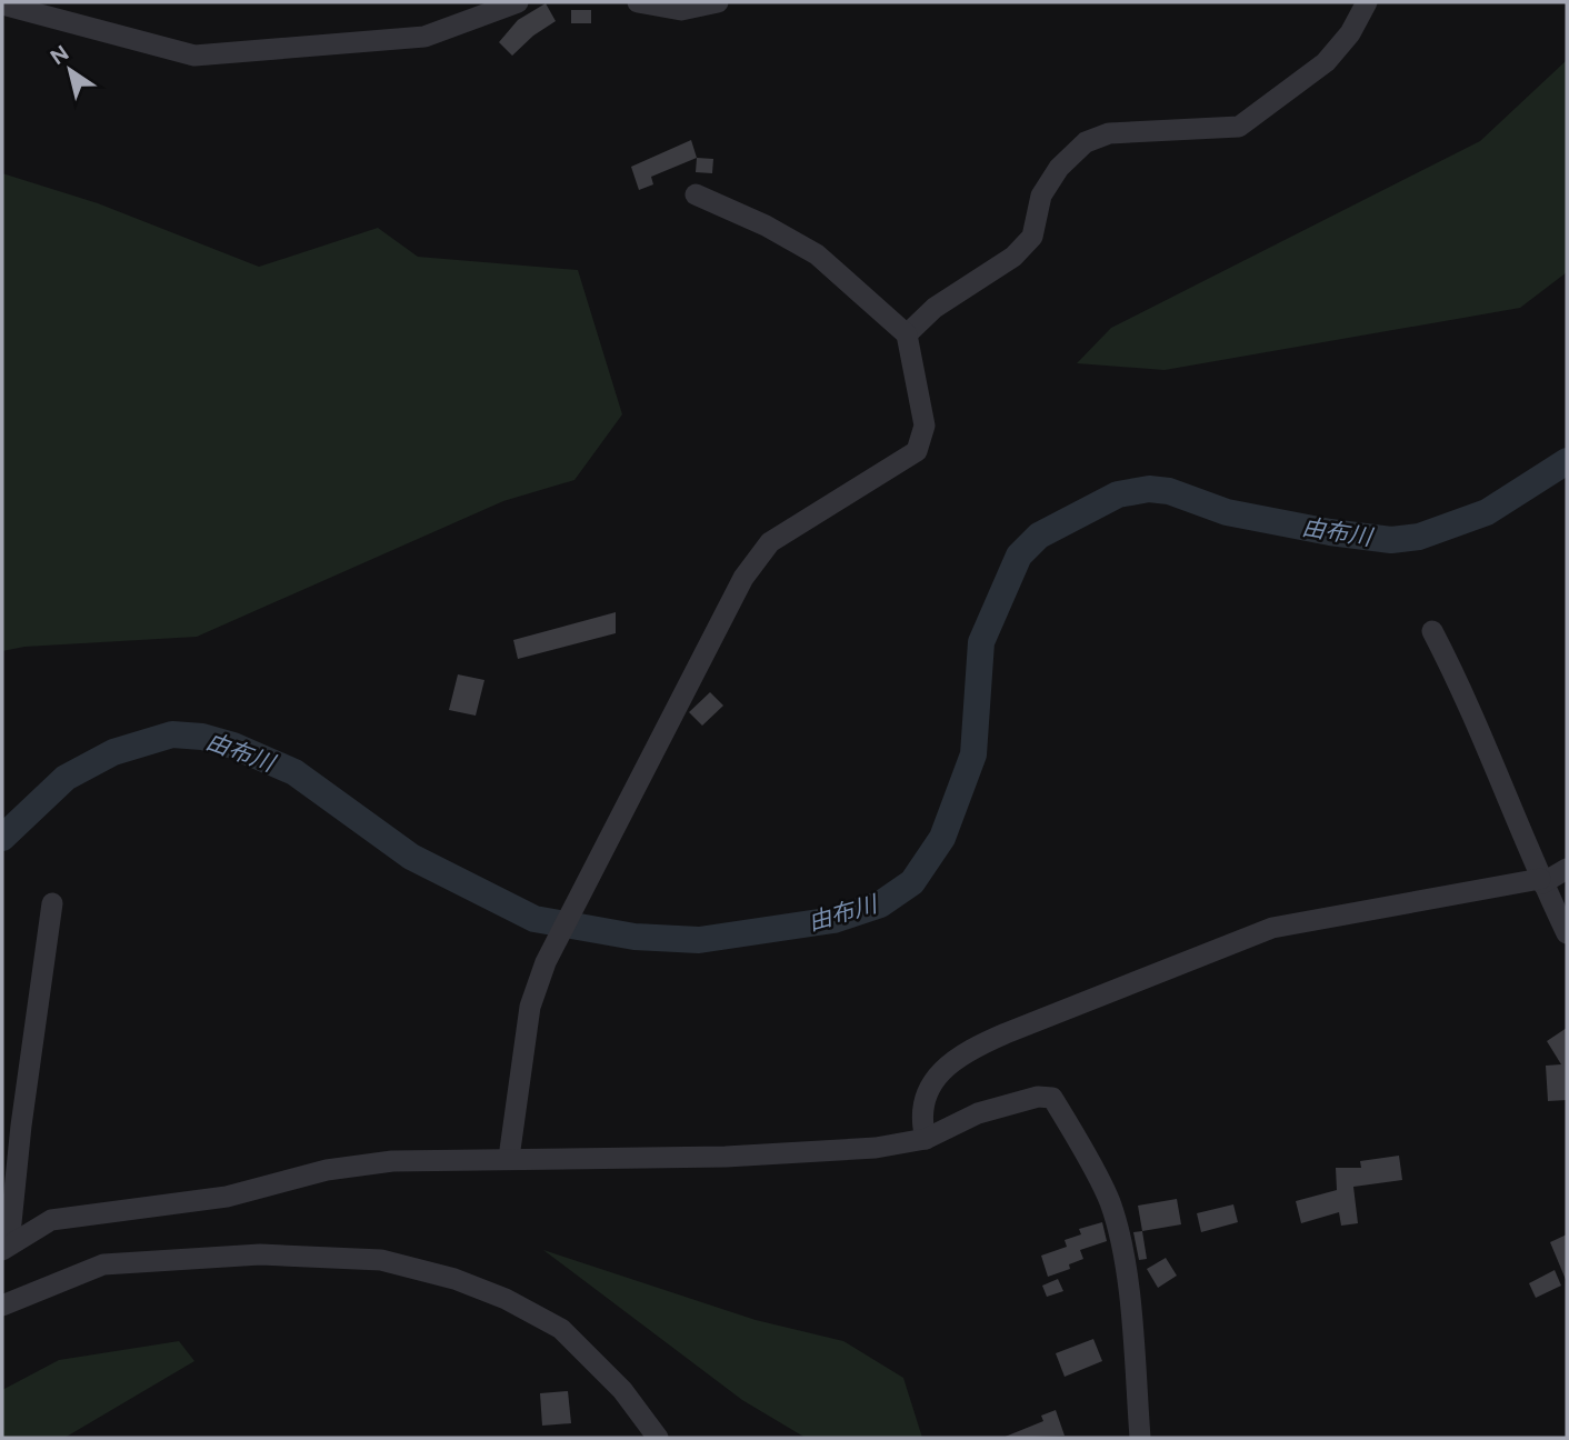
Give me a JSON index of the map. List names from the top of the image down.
{
  "water": ["由布川"],
  "north": "top left"
}
